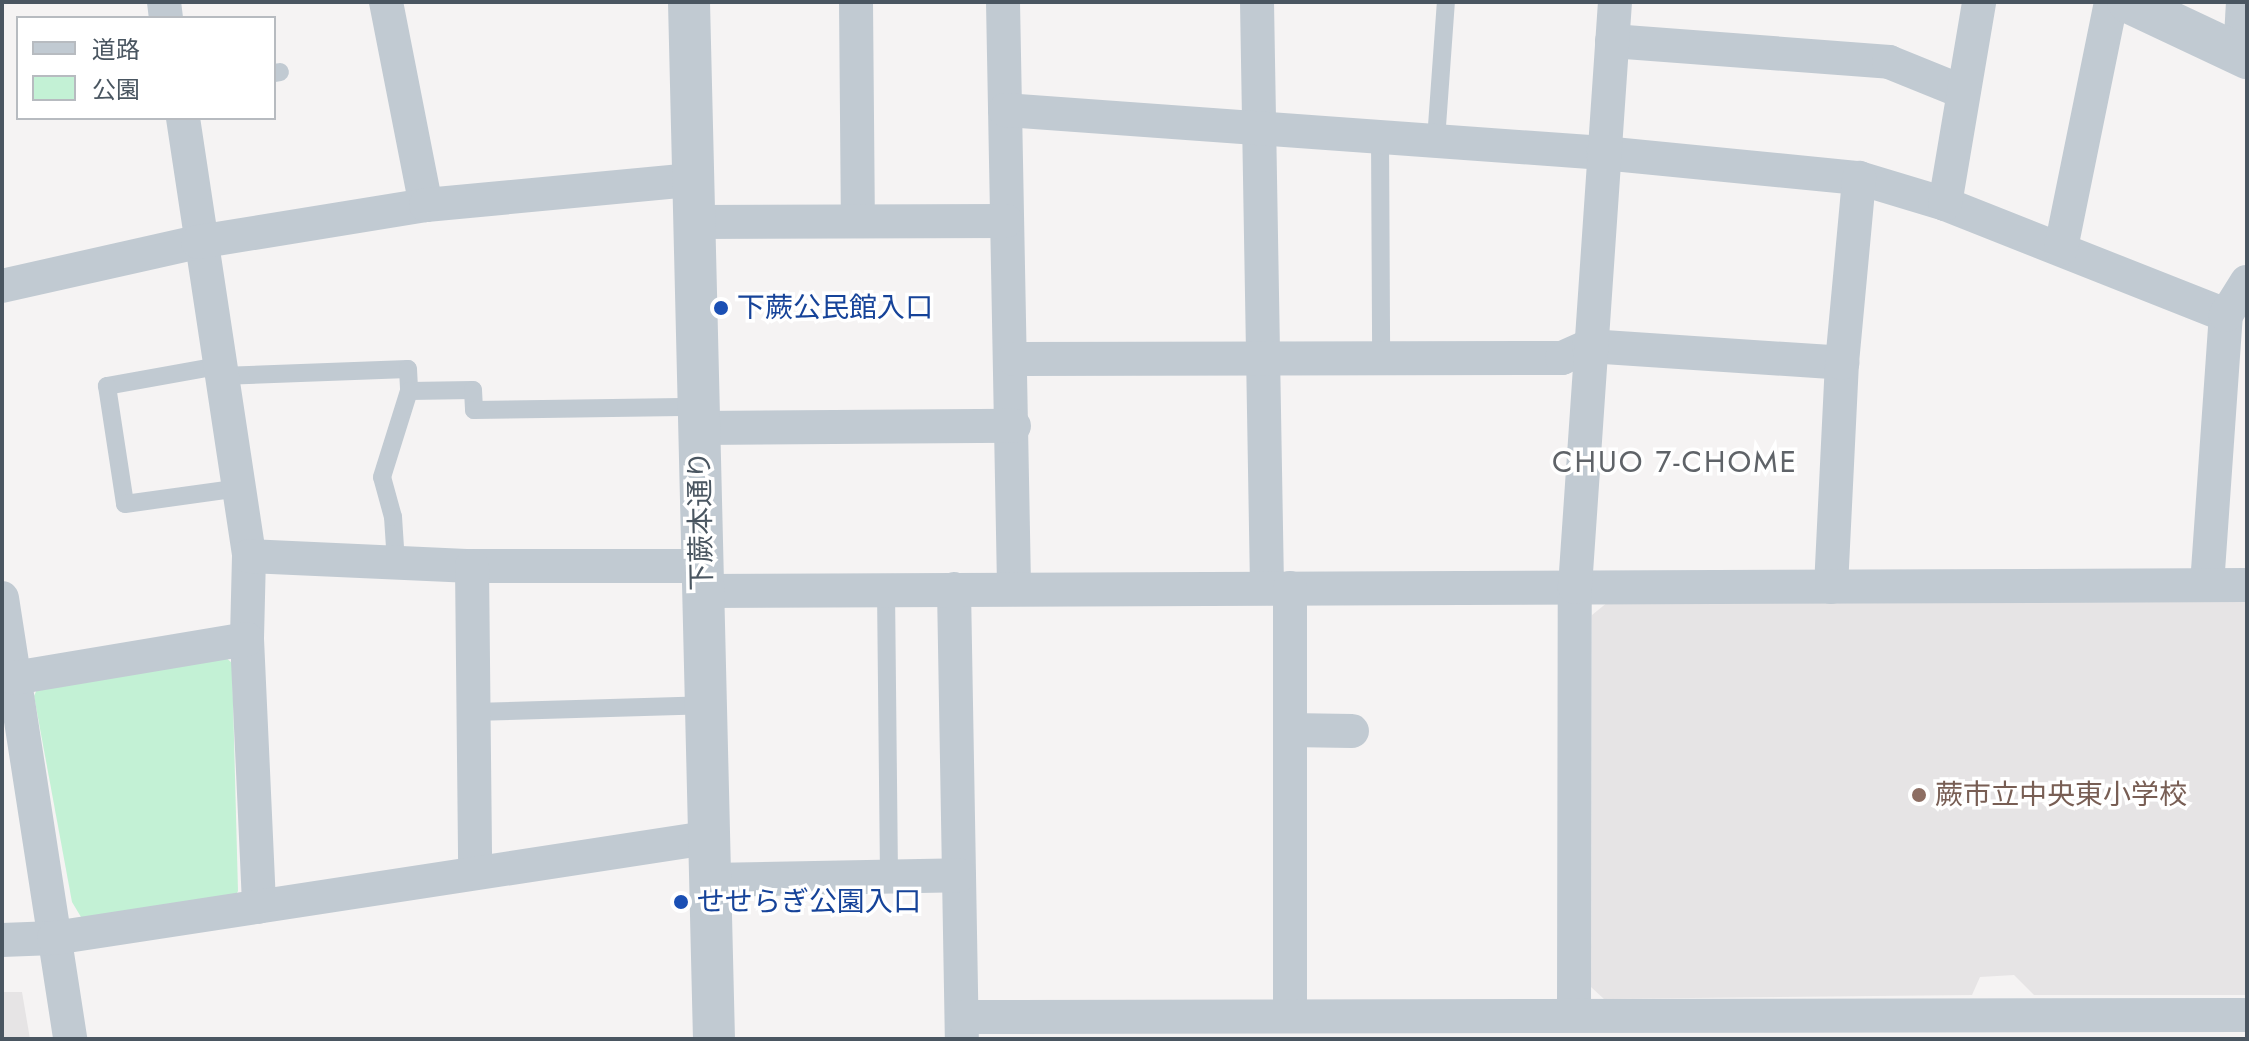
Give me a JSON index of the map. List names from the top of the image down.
{
  "streets": {
    "street": ["下蕨本通り"]
  },
  "districts": ["CHUO 7-CHOME"],
  "places": ["下蕨公民館入口", "蕨市立中央東小学校", "せせらぎ公園入口"],
  "legend": ["道路", "公園"]
}
